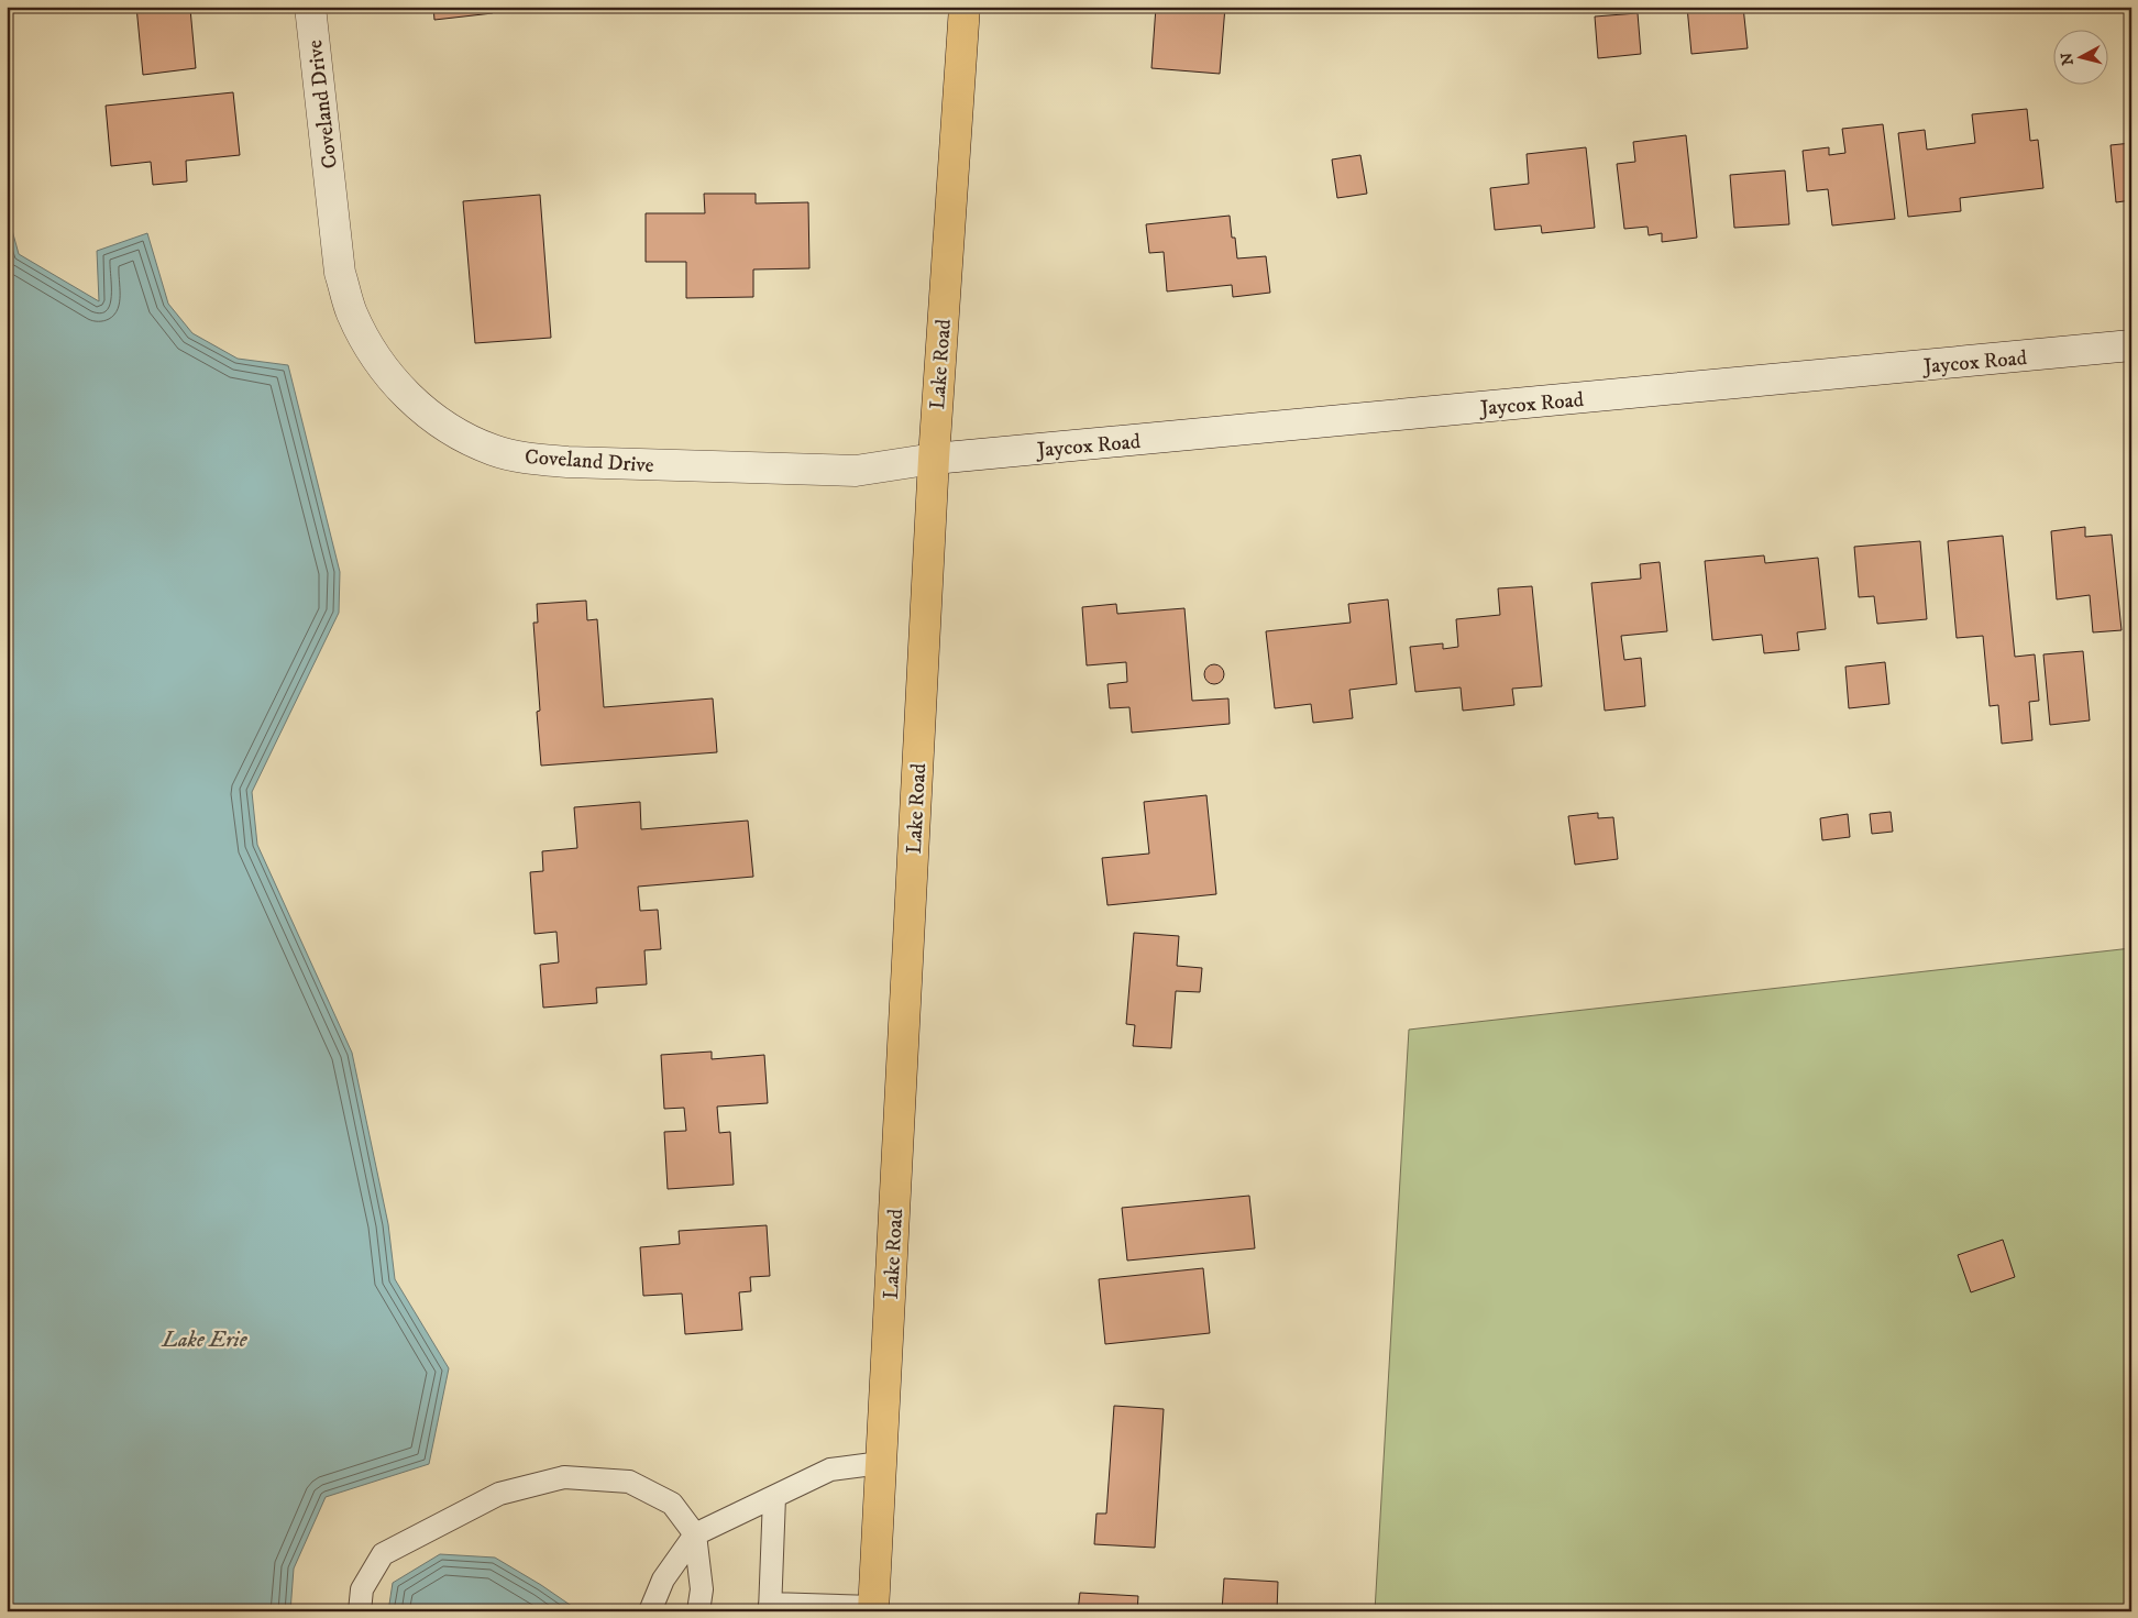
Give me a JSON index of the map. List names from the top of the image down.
{
  "streets": {
    "main road": ["Lake Road"],
    "street": ["Coveland Drive", "Jaycox Road"]
  },
  "crossings": [
    ["Coveland Drive", "Jaycox Road"],
    ["Coveland Drive", "Lake Road"],
    ["Jaycox Road", "Lake Road"]
  ],
  "water": ["Lake Erie"],
  "north": "left"
}
